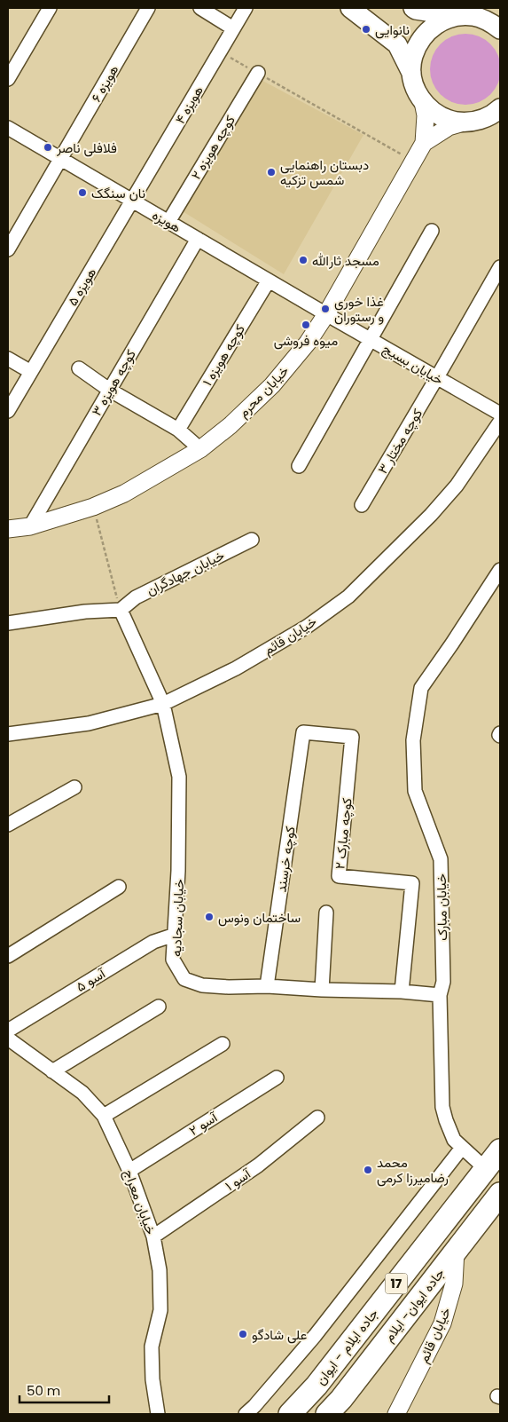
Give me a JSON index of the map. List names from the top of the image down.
{
  "streets": {
    "highway": ["17", "جاده ایوان- ایلام", "جاده ایلام - ایوان"],
    "street": [
      "هویزه ۶",
      "هویزه ۴",
      "کوچه هویزه ۲",
      "هویزه",
      "هویزه ۵",
      "کوچه هویزه ۱",
      "خیابان بسیج",
      "کوچه هویزه ۳",
      "خیابان محرم",
      "کوچه مختار ۳",
      "خیابان جهادگران",
      "خیابان قائم",
      "کوچه مبارک ۲",
      "کوچه خرسند",
      "خیابان مبارک",
      "خیابان سجادیه",
      "آسو ۵",
      "آسو ۲",
      "آسو ۱",
      "خیابان معراج"
    ]
  },
  "crossings": [
    ["هویزه ۶", "هویزه"],
    ["هویزه ۴", "هویزه"],
    ["هویزه ۴", "هویزه ۵"],
    ["کوچه هویزه ۲", "هویزه"],
    ["هویزه", "هویزه ۵"],
    ["هویزه", "کوچه هویزه ۱"],
    ["هویزه", "خیابان بسیج"],
    ["هویزه", "کوچه هویزه ۳"],
    ["هویزه", "خیابان محرم"],
    ["خیابان بسیج", "خیابان محرم"],
    ["خیابان بسیج", "کوچه مختار ۳"],
    ["کوچه هویزه ۳", "خیابان محرم"],
    ["خیابان جهادگران", "خیابان سجادیه"],
    ["خیابان قائم", "خیابان سجادیه"],
    ["خیابان قائم", "جاده ایوان- ایلام"],
    ["کوچه مبارک ۲", "کوچه خرسند"],
    ["کوچه مبارک ۲", "خیابان سجادیه"],
    ["کوچه خرسند", "خیابان سجادیه"],
    ["خیابان مبارک", "خیابان سجادیه"],
    ["خیابان مبارک", "جاده ایلام - ایوان"],
    ["خیابان سجادیه", "آسو ۵"],
    ["آسو ۲", "خیابان معراج"],
    ["آسو ۱", "خیابان معراج"]
  ],
  "places": [
    "نانوایی",
    "فلافلی ناصر",
    "دبستان راهنمایی شمس تزکیه",
    "نان سنگک",
    "مسجد ثارالله",
    "غذا خوری و رستوران",
    "میوه فروشی",
    "ساختمان ونوس",
    "محمد رضامیرزا کرمی",
    "علی شادگو"
  ],
  "scale_bar": "50 m"
}
